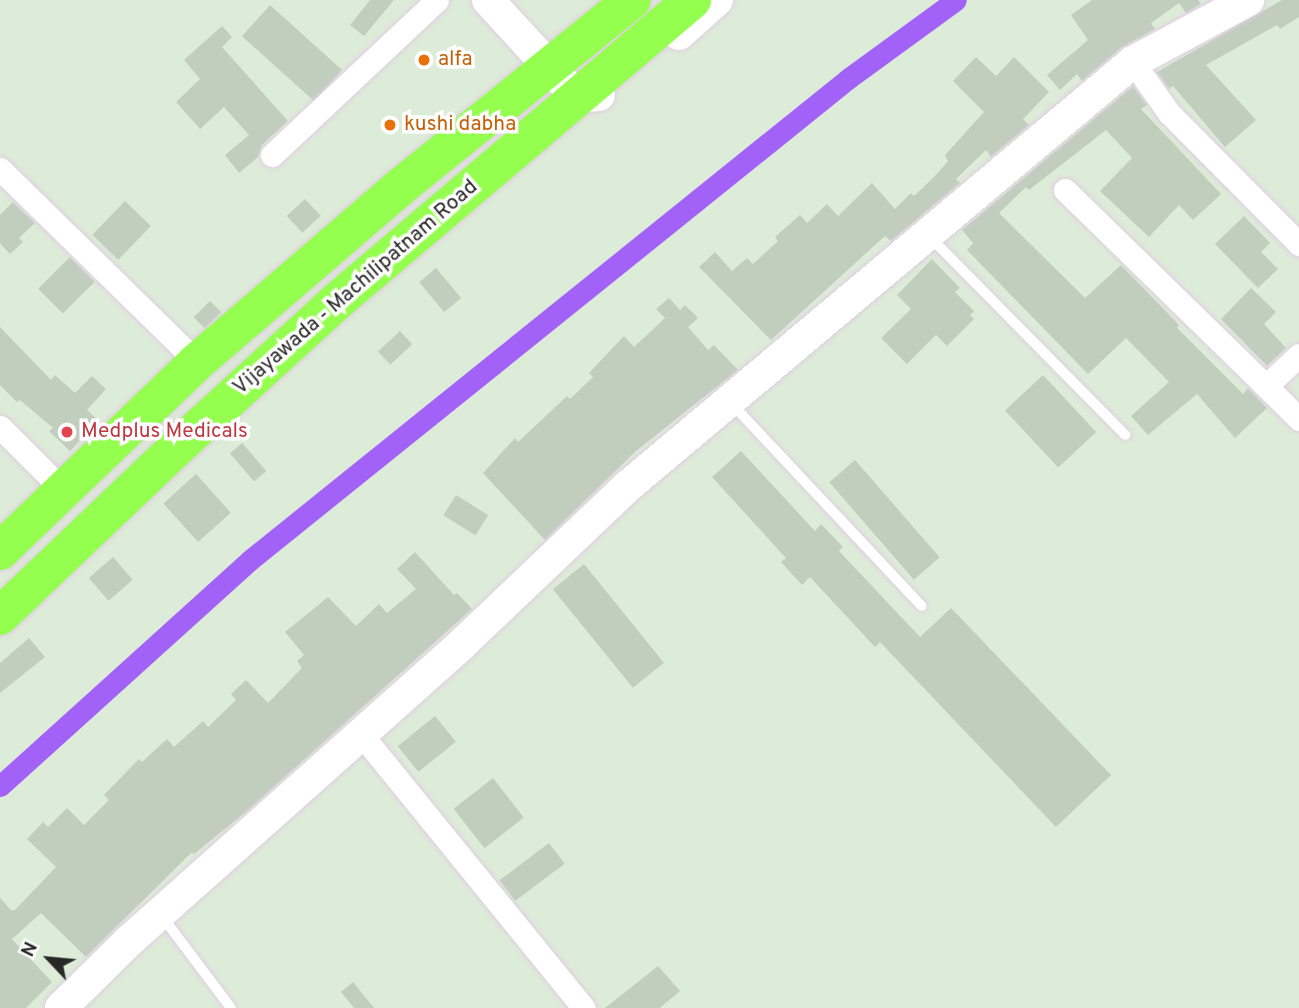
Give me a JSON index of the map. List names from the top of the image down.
{
  "streets": {
    "highway": ["Vijayawada - Machilipatnam Road"]
  },
  "places": ["alfa", "kushi dabha", "Medplus Medicals"],
  "north": "top left"
}
